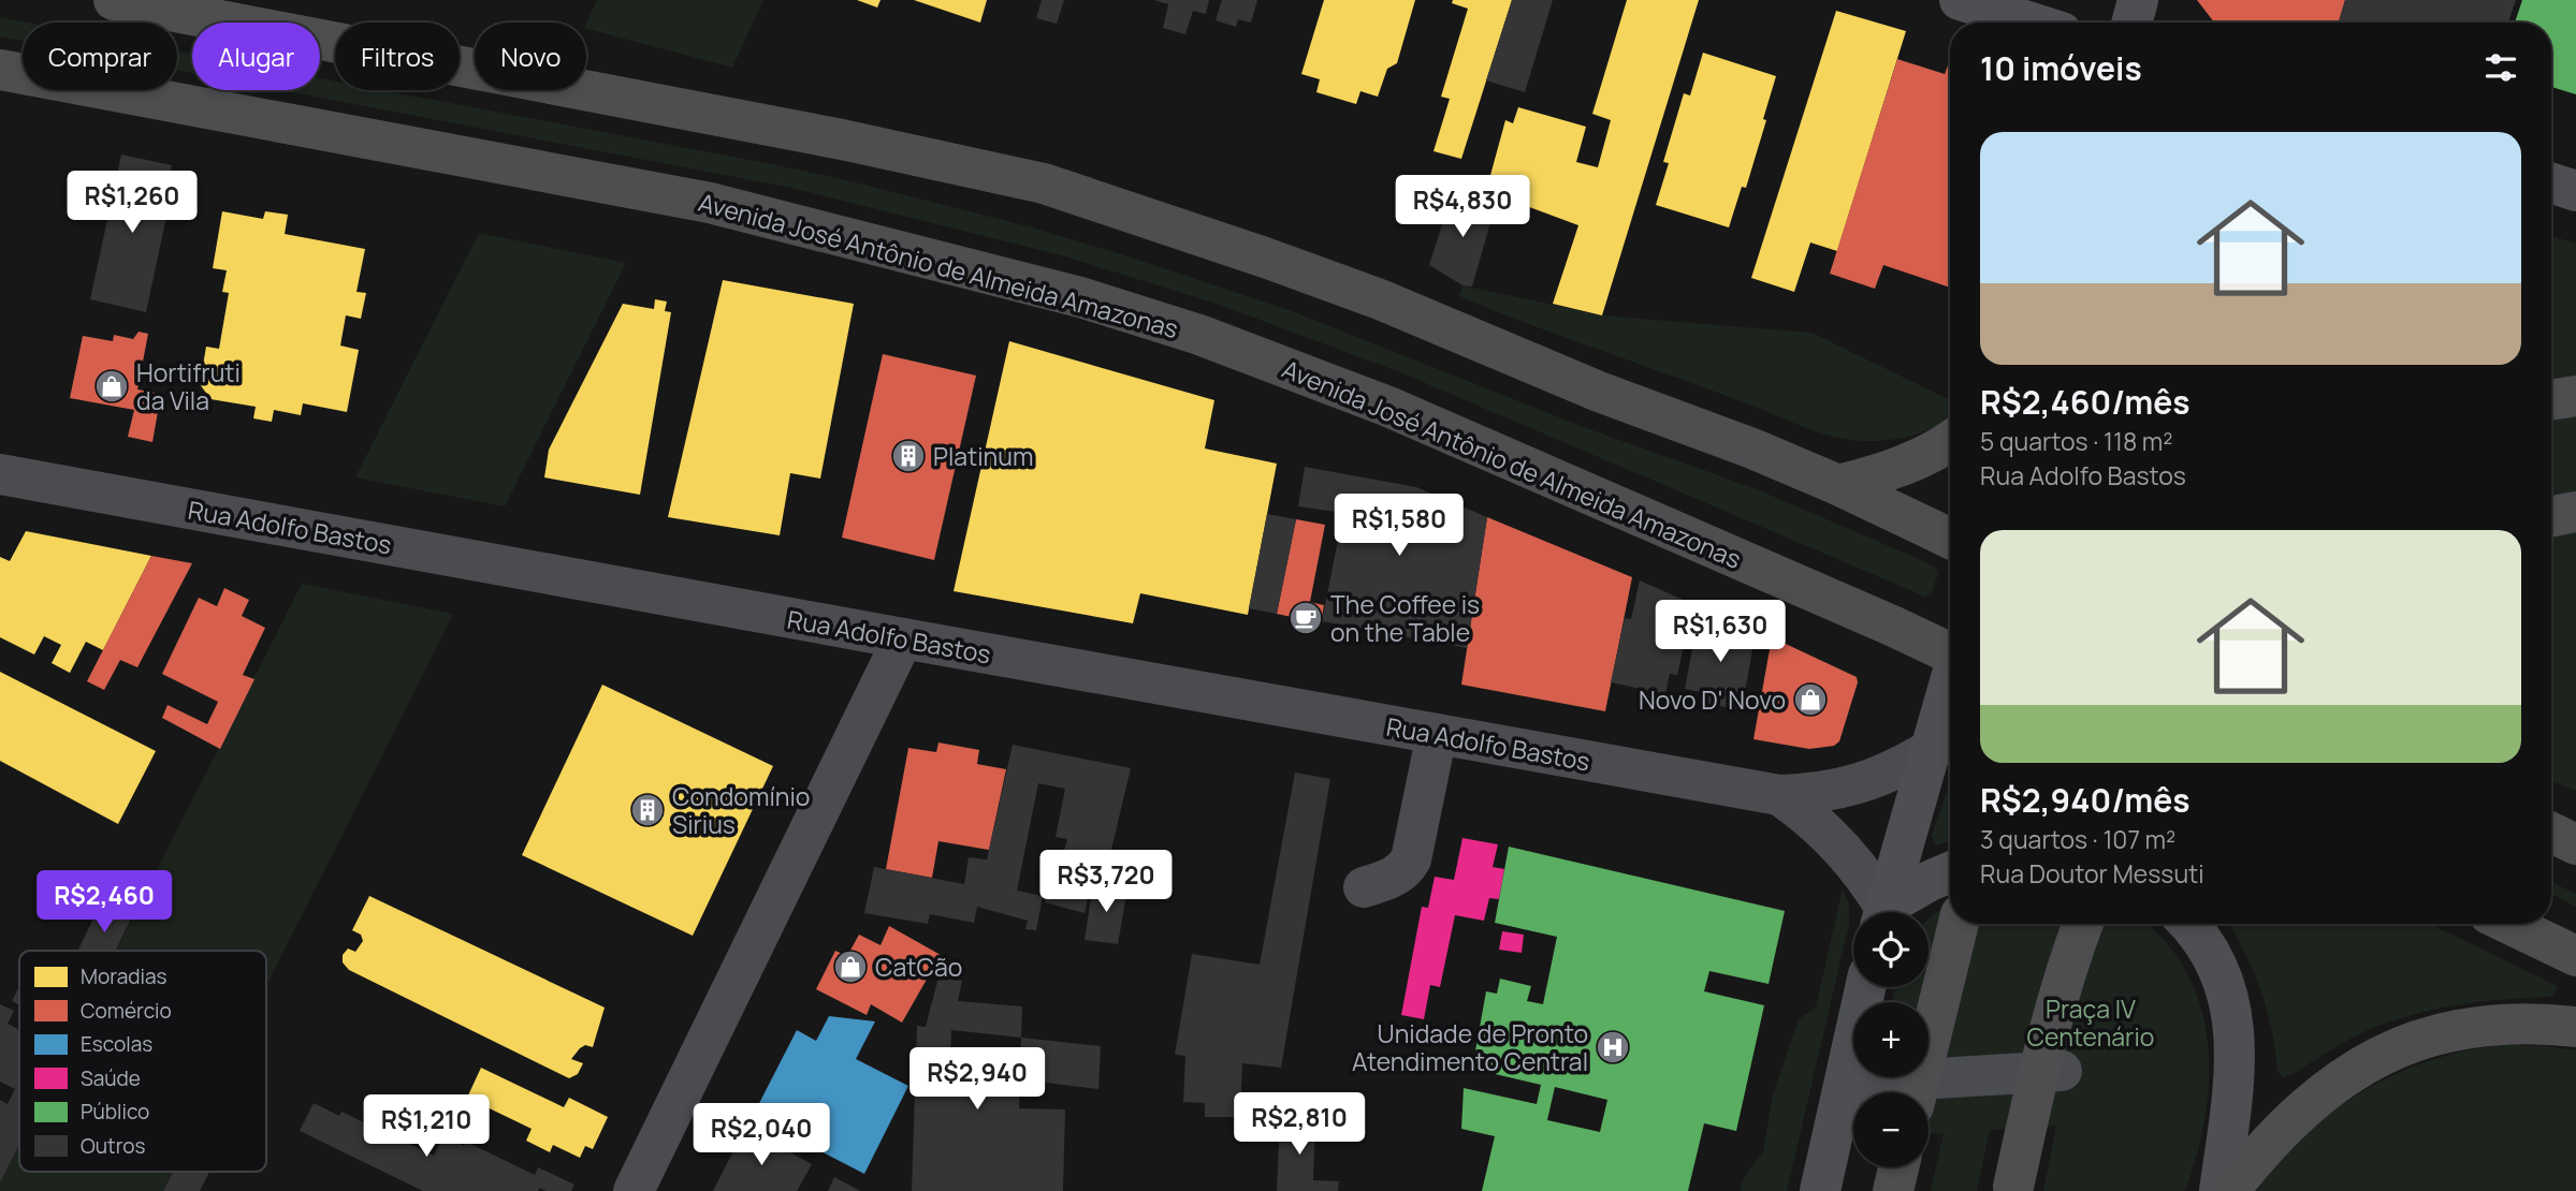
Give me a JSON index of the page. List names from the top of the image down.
{
  "streets": {
    "highway": ["Avenida José Antônio de Almeida Amazonas"],
    "street": ["Rua Adolfo Bastos"]
  },
  "parks": ["Praça IV Centenário"],
  "places": {
    "shop": ["Hortifruti da Vila", "Novo D' Novo", "CatCão"],
    "building": ["Platinum", "Condomínio Sirius"],
    "cafe": ["The Coffee is on the Table"],
    "hospital": ["Unidade de Pronto Atendimento Central"]
  },
  "legend": [
    "Moradias",
    "Comércio",
    "Escolas",
    "Saúde",
    "Público",
    "Outros"
  ],
  "page": {
    "chip": [
      "Comprar",
      "Alugar",
      "Filtros",
      "Novo"
    ],
    "heading": "10 imóveis",
    "list": [
      {
        "name": "R$2,460/mês",
        "note": "5 quartos · 118 m² · Rua Adolfo Bastos"
      },
      {
        "name": "R$2,940/mês",
        "note": "3 quartos · 107 m² · Rua Doutor Messuti"
      }
    ],
    "price": [
      "R$1,260",
      "R$4,830",
      "R$1,580",
      "R$1,630",
      "R$3,720",
      "R$2,460",
      "R$2,940",
      "R$2,810",
      "R$1,210",
      "R$2,040"
    ],
    "map_buttons": ["+", "−"]
  }
}
